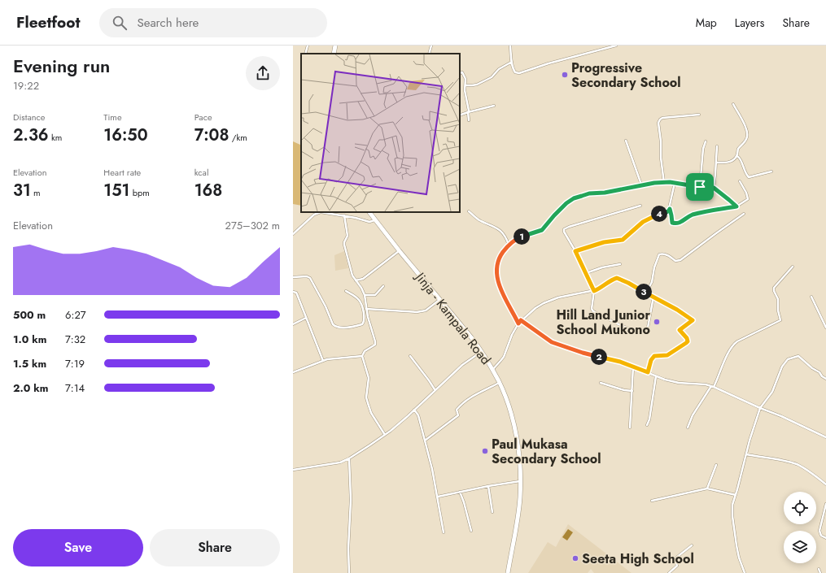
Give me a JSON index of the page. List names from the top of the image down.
{
  "streets": {
    "highway": ["Jinja - Kampala Road"]
  },
  "places": [
    "Progressive Secondary School",
    "Hill Land Junior School Mukono",
    "Paul Mukasa Secondary School",
    "Seeta High School"
  ],
  "page": {
    "header": "Fleetfoot",
    "search": "Search here",
    "nav": ["Map", "Layers", "Share"],
    "heading": ["Evening run", "19:22"],
    "stats": [
      ["Distance", "2.36 km"],
      ["Time", "16:50"],
      ["Pace", "7:08 /km"],
      ["Elevation", "31 m"],
      ["Heart rate", "151 bpm"],
      ["kcal", "168"]
    ],
    "pins": [
      "4",
      "1",
      "3",
      "2"
    ],
    "chart": ["Elevation", "275–302 m"],
    "list": [
      {
        "name": "500 m",
        "note": "6:27"
      },
      {
        "name": "1.0 km",
        "note": "7:32"
      },
      {
        "name": "1.5 km",
        "note": "7:19"
      },
      {
        "name": "2.0 km",
        "note": "7:14"
      }
    ],
    "buttons": ["Save", "Share"]
  }
}
